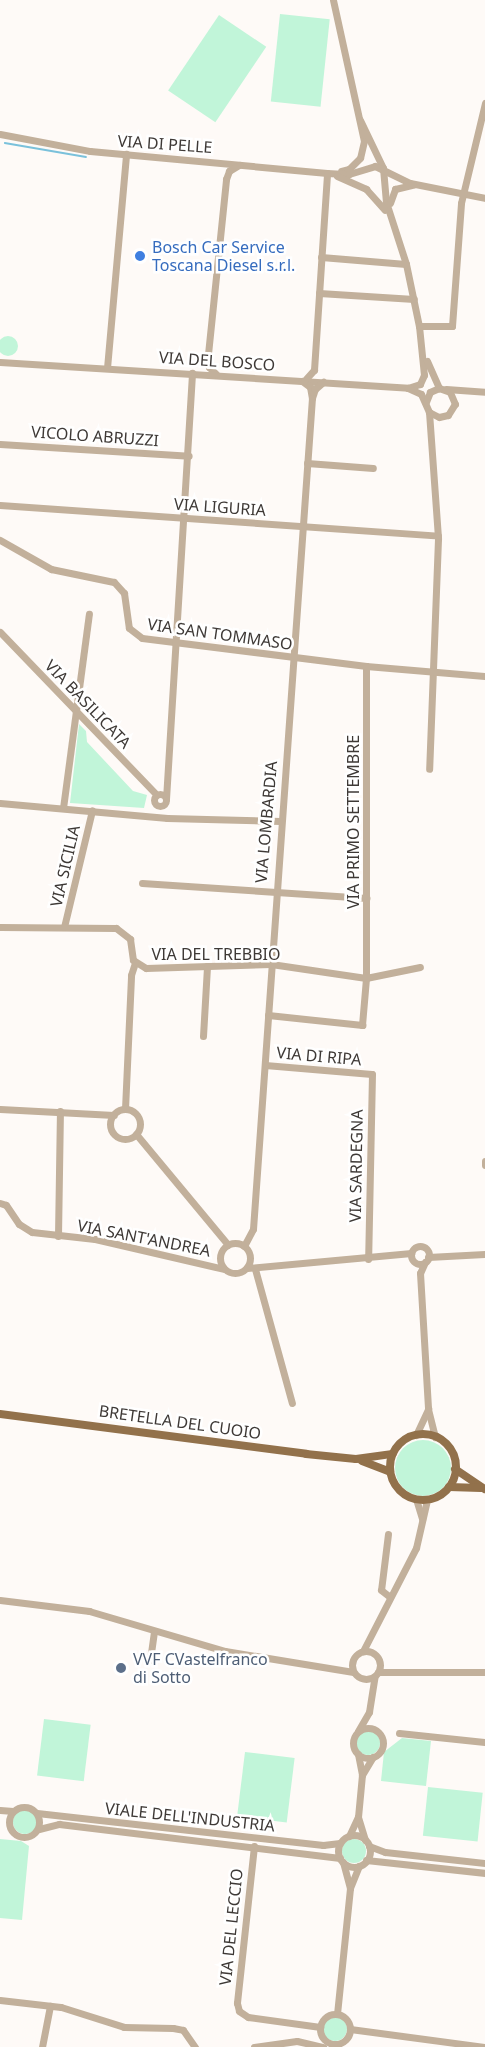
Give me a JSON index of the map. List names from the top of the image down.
{
  "streets": {
    "main road": ["BRETELLA DEL CUOIO"],
    "street": [
      "VIA DI PELLE",
      "VIA DEL BOSCO",
      "VICOLO ABRUZZI",
      "VIA LIGURIA",
      "VIA SAN TOMMASO",
      "VIA BASILICATA",
      "VIA LOMBARDIA",
      "VIA PRIMO SETTEMBRE",
      "VIA SICILIA",
      "VIA DEL TREBBIO",
      "VIA DI RIPA",
      "VIA SARDEGNA",
      "VIA SANT'ANDREA",
      "VIALE DELL'INDUSTRIA",
      "VIA DEL LECCIO"
    ]
  },
  "crossings": [
    ["VIA LIGURIA", "VIA LOMBARDIA"],
    ["VIA SAN TOMMASO", "VIA LOMBARDIA"],
    ["VIA SAN TOMMASO", "VIA PRIMO SETTEMBRE"],
    ["VIA LOMBARDIA", "VIA PRIMO SETTEMBRE"],
    ["VIA LOMBARDIA", "VIA DEL TREBBIO"],
    ["VIA LOMBARDIA", "VIA DI RIPA"],
    ["VIA LOMBARDIA", "VIA SANT'ANDREA"],
    ["VIA PRIMO SETTEMBRE", "VIA DEL TREBBIO"],
    ["VIA SICILIA", "VIA DEL TREBBIO"],
    ["VIA DI RIPA", "VIA SARDEGNA"],
    ["VIA SARDEGNA", "VIA SANT'ANDREA"],
    ["VIALE DELL'INDUSTRIA", "VIA DEL LECCIO"]
  ],
  "places": ["Bosch Car Service Toscana Diesel s.r.l.", "VVF CVastelfranco di Sotto"]
}
